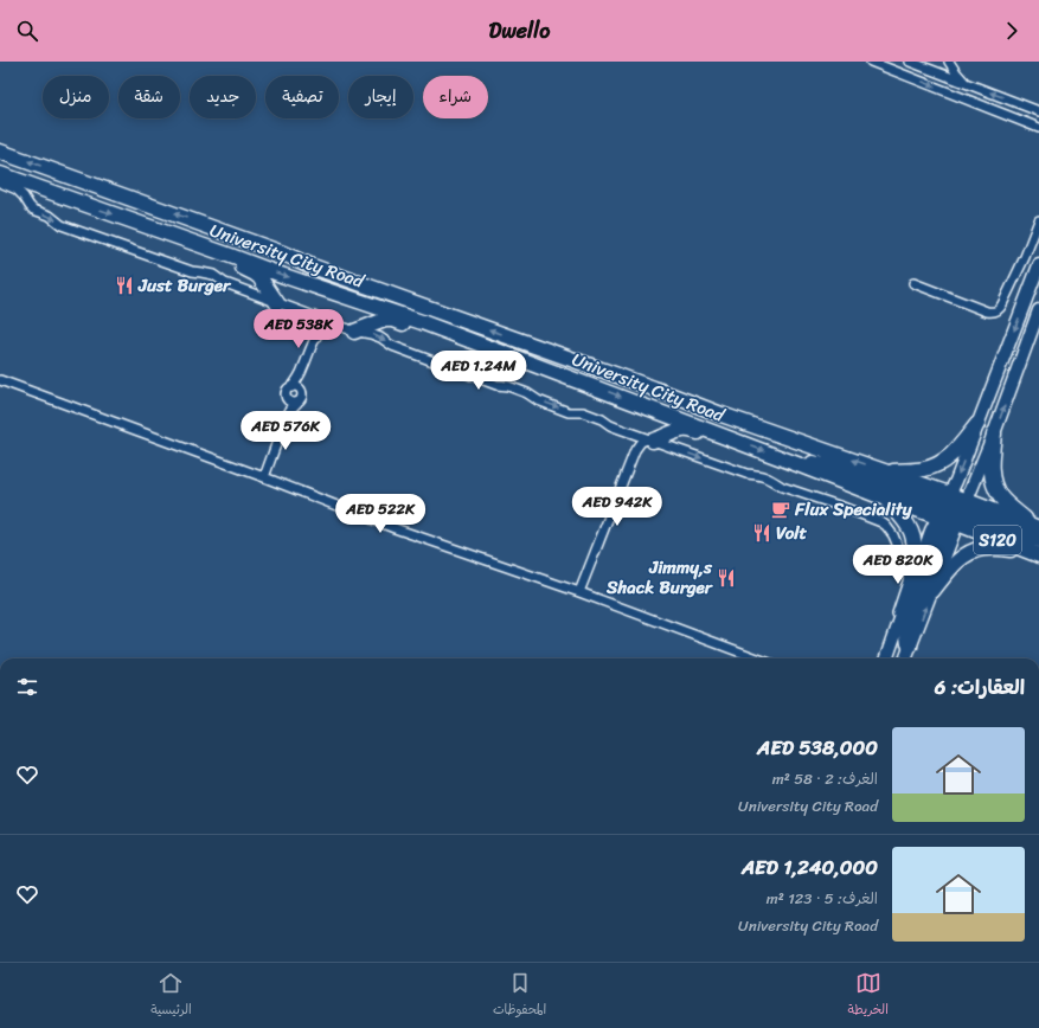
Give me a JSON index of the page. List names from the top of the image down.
{
  "streets": {
    "main road": ["University City Road", "S120"]
  },
  "places": {
    "restaurant": ["Just Burger", "Volt", "Jimmy,s Shack Burger"],
    "cafe": ["Flux Speciality"]
  },
  "page": {
    "header": "Dwello",
    "chip": [
      "شراء",
      "إيجار",
      "تصفية",
      "جديد",
      "شقة",
      "منزل"
    ],
    "price": [
      "AED 538K",
      "AED 1.24M",
      "AED 576K",
      "AED 942K",
      "AED 522K",
      "AED 820K"
    ],
    "heading": "العقارات: 6",
    "list": [
      {
        "name": "AED 538,000",
        "note": "الغرف: 2 · 58 m² · University City Road"
      },
      {
        "name": "AED 1,240,000",
        "note": "الغرف: 5 · 123 m² · University City Road"
      }
    ],
    "tabs": ["الخريطة", "المحفوظات", "الرئيسية"]
  }
}
